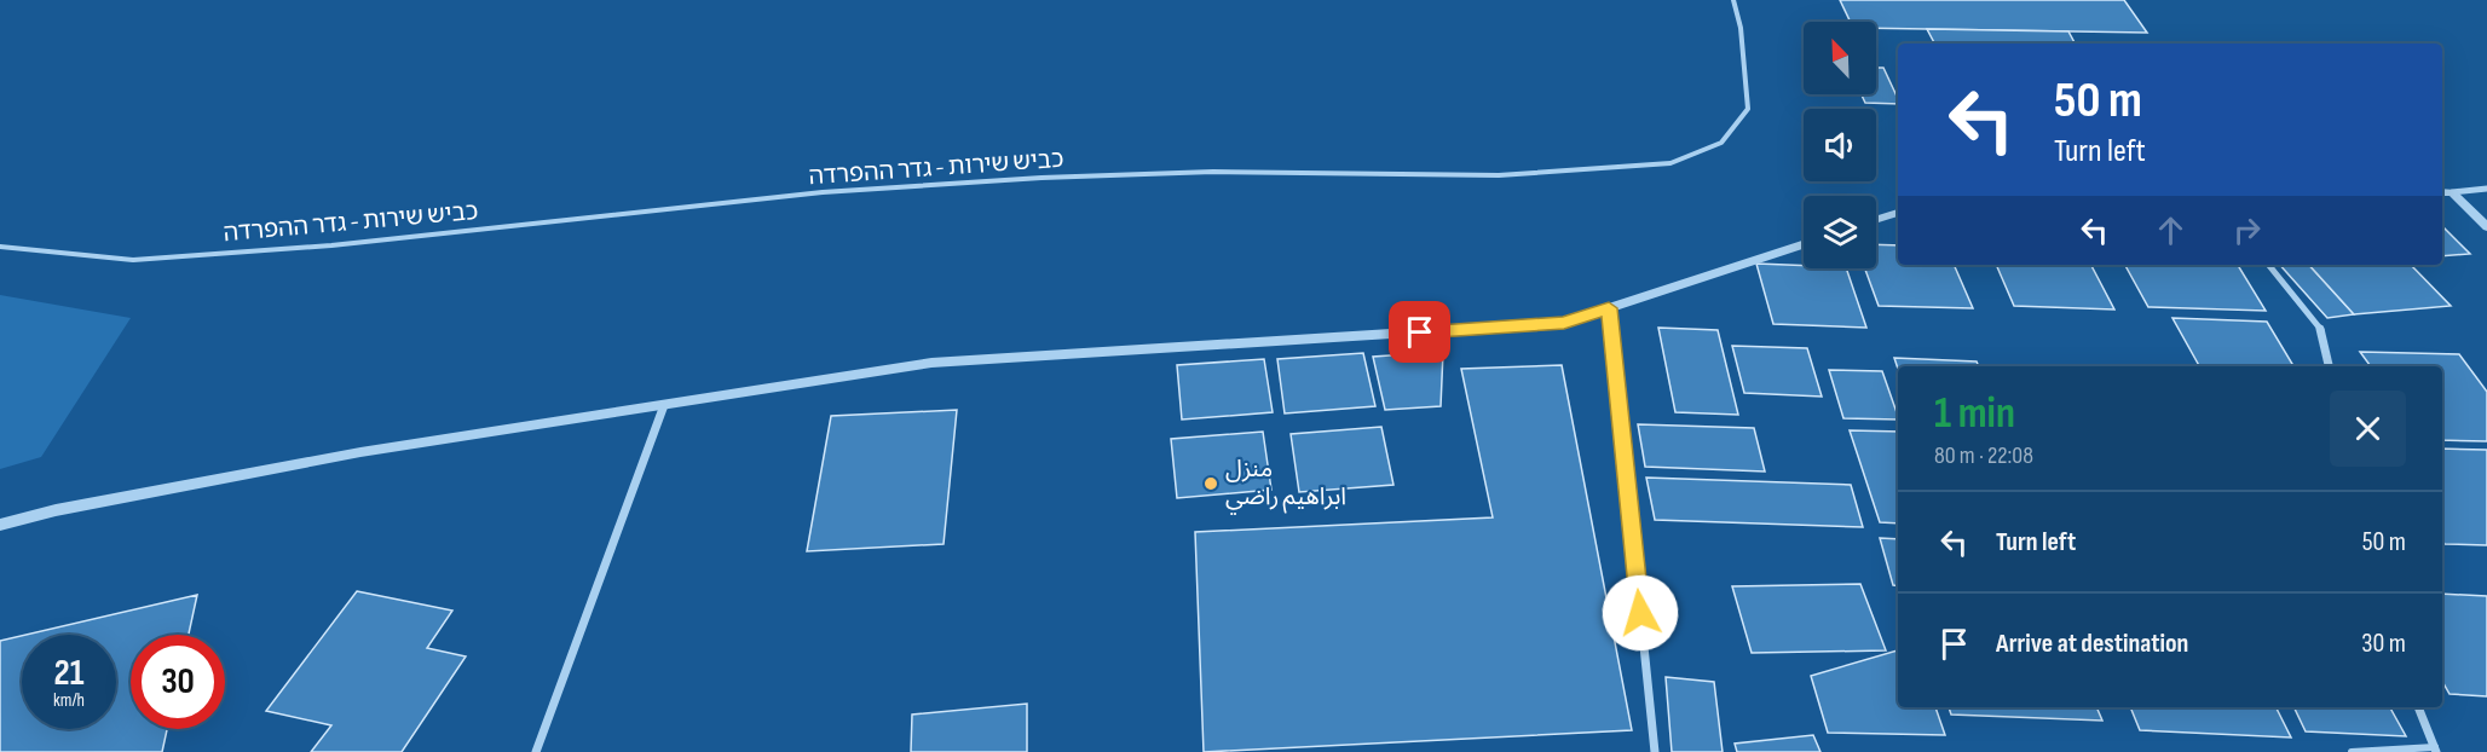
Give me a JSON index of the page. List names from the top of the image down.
{
  "streets": {
    "lane": ["כביש שירות - גדר ההפרדה"]
  },
  "places": ["منزل ابراهيم راضي"],
  "north": "top left",
  "page": {
    "turn": ["50 m", "Turn left"],
    "heading": ["1 min", "80 m · 22:08"],
    "list": [
      {
        "name": "Turn left",
        "value": "50 m"
      },
      {
        "name": "Arrive at destination",
        "value": "30 m"
      }
    ],
    "speed": "21 km/h",
    "limit": "30"
  }
}
